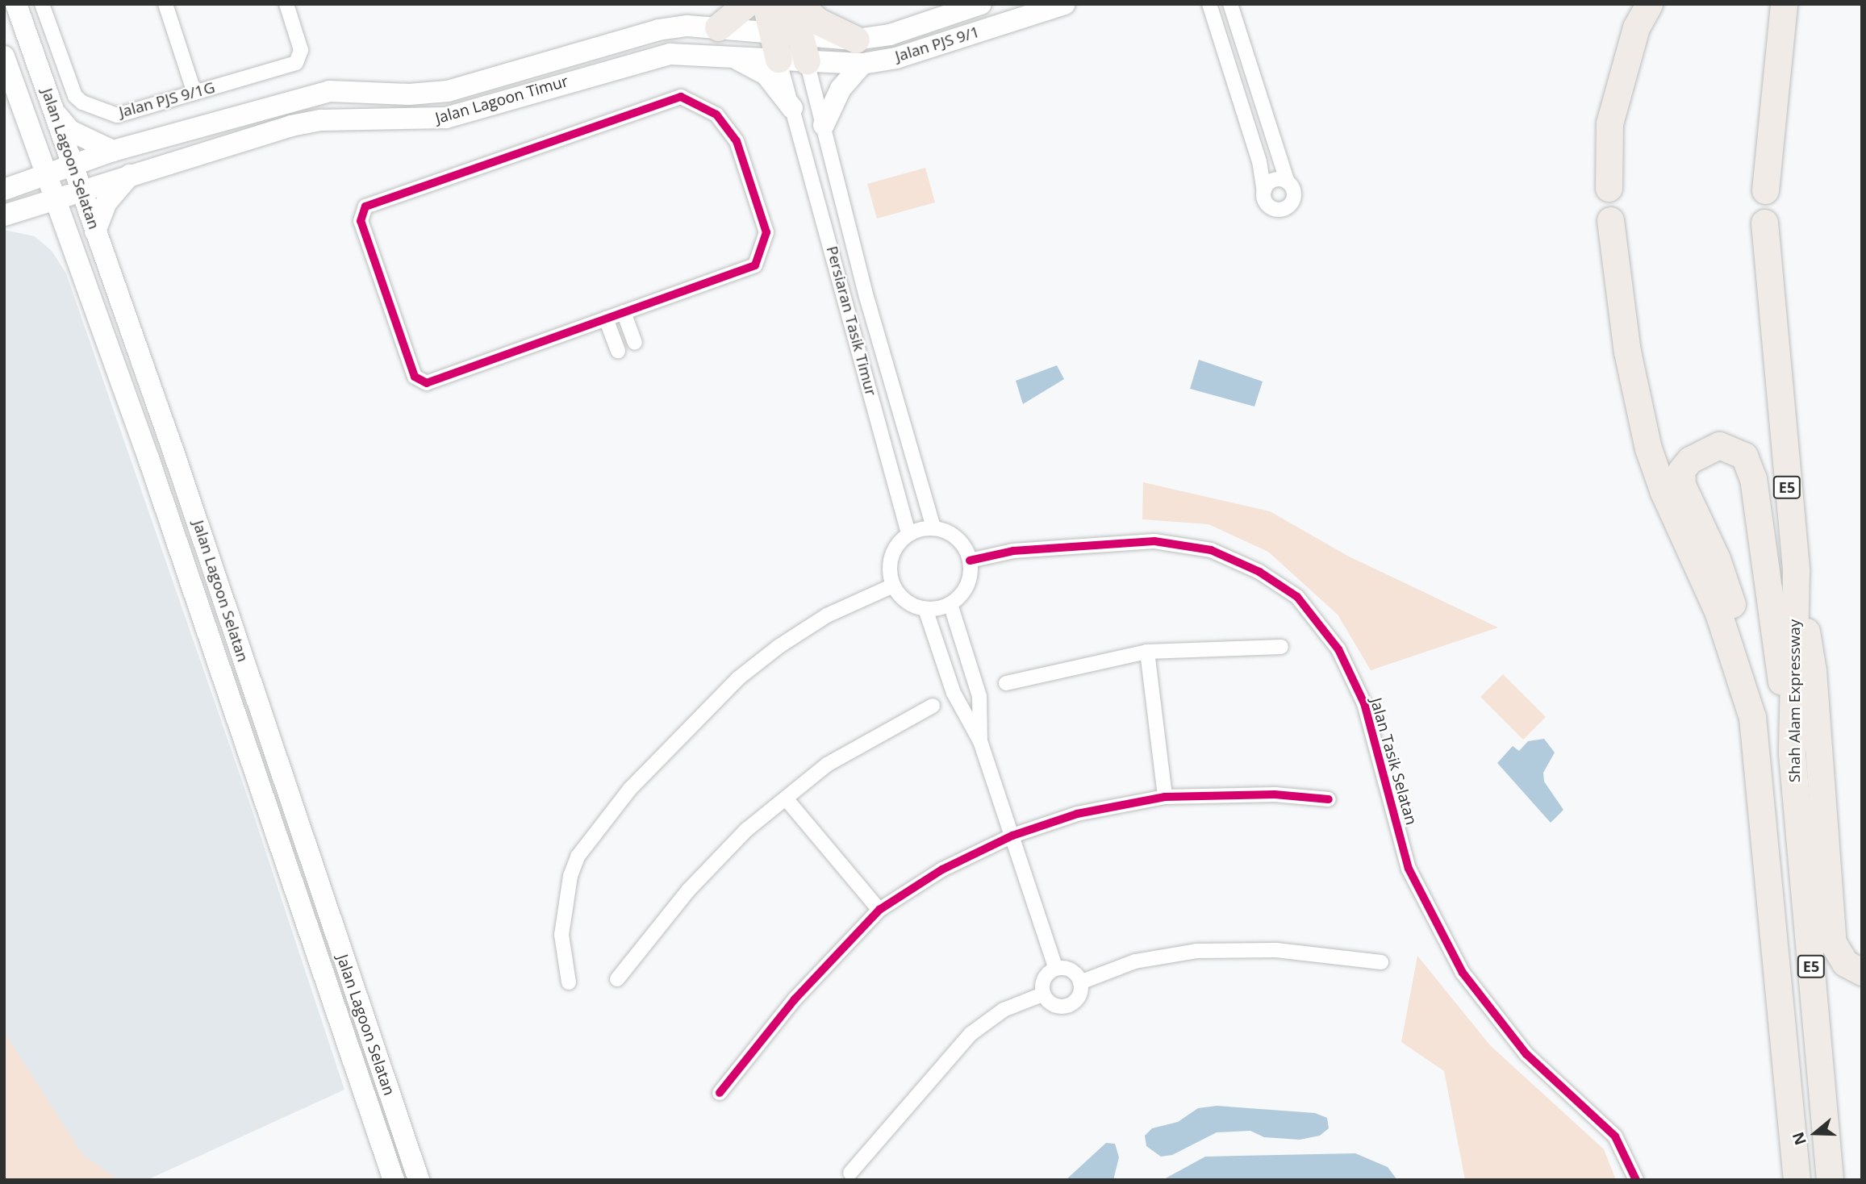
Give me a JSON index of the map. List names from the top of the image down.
{
  "streets": {
    "highway": ["E5", "Shah Alam Expressway"],
    "main road": ["Jalan PJS 9/1", "Jalan Lagoon Timur", "Jalan Lagoon Selatan"],
    "street": ["Jalan PJS 9/1G", "Persiaran Tasik Timur", "Jalan Tasik Selatan"]
  },
  "crossings": [
    ["Jalan PJS 9/1", "Jalan Lagoon Timur"],
    ["Jalan PJS 9/1", "Persiaran Tasik Timur"],
    ["Jalan Lagoon Timur", "Jalan Lagoon Selatan"],
    ["Jalan Lagoon Timur", "Persiaran Tasik Timur"],
    ["Persiaran Tasik Timur", "Jalan Tasik Selatan"]
  ],
  "north": "left"
}
